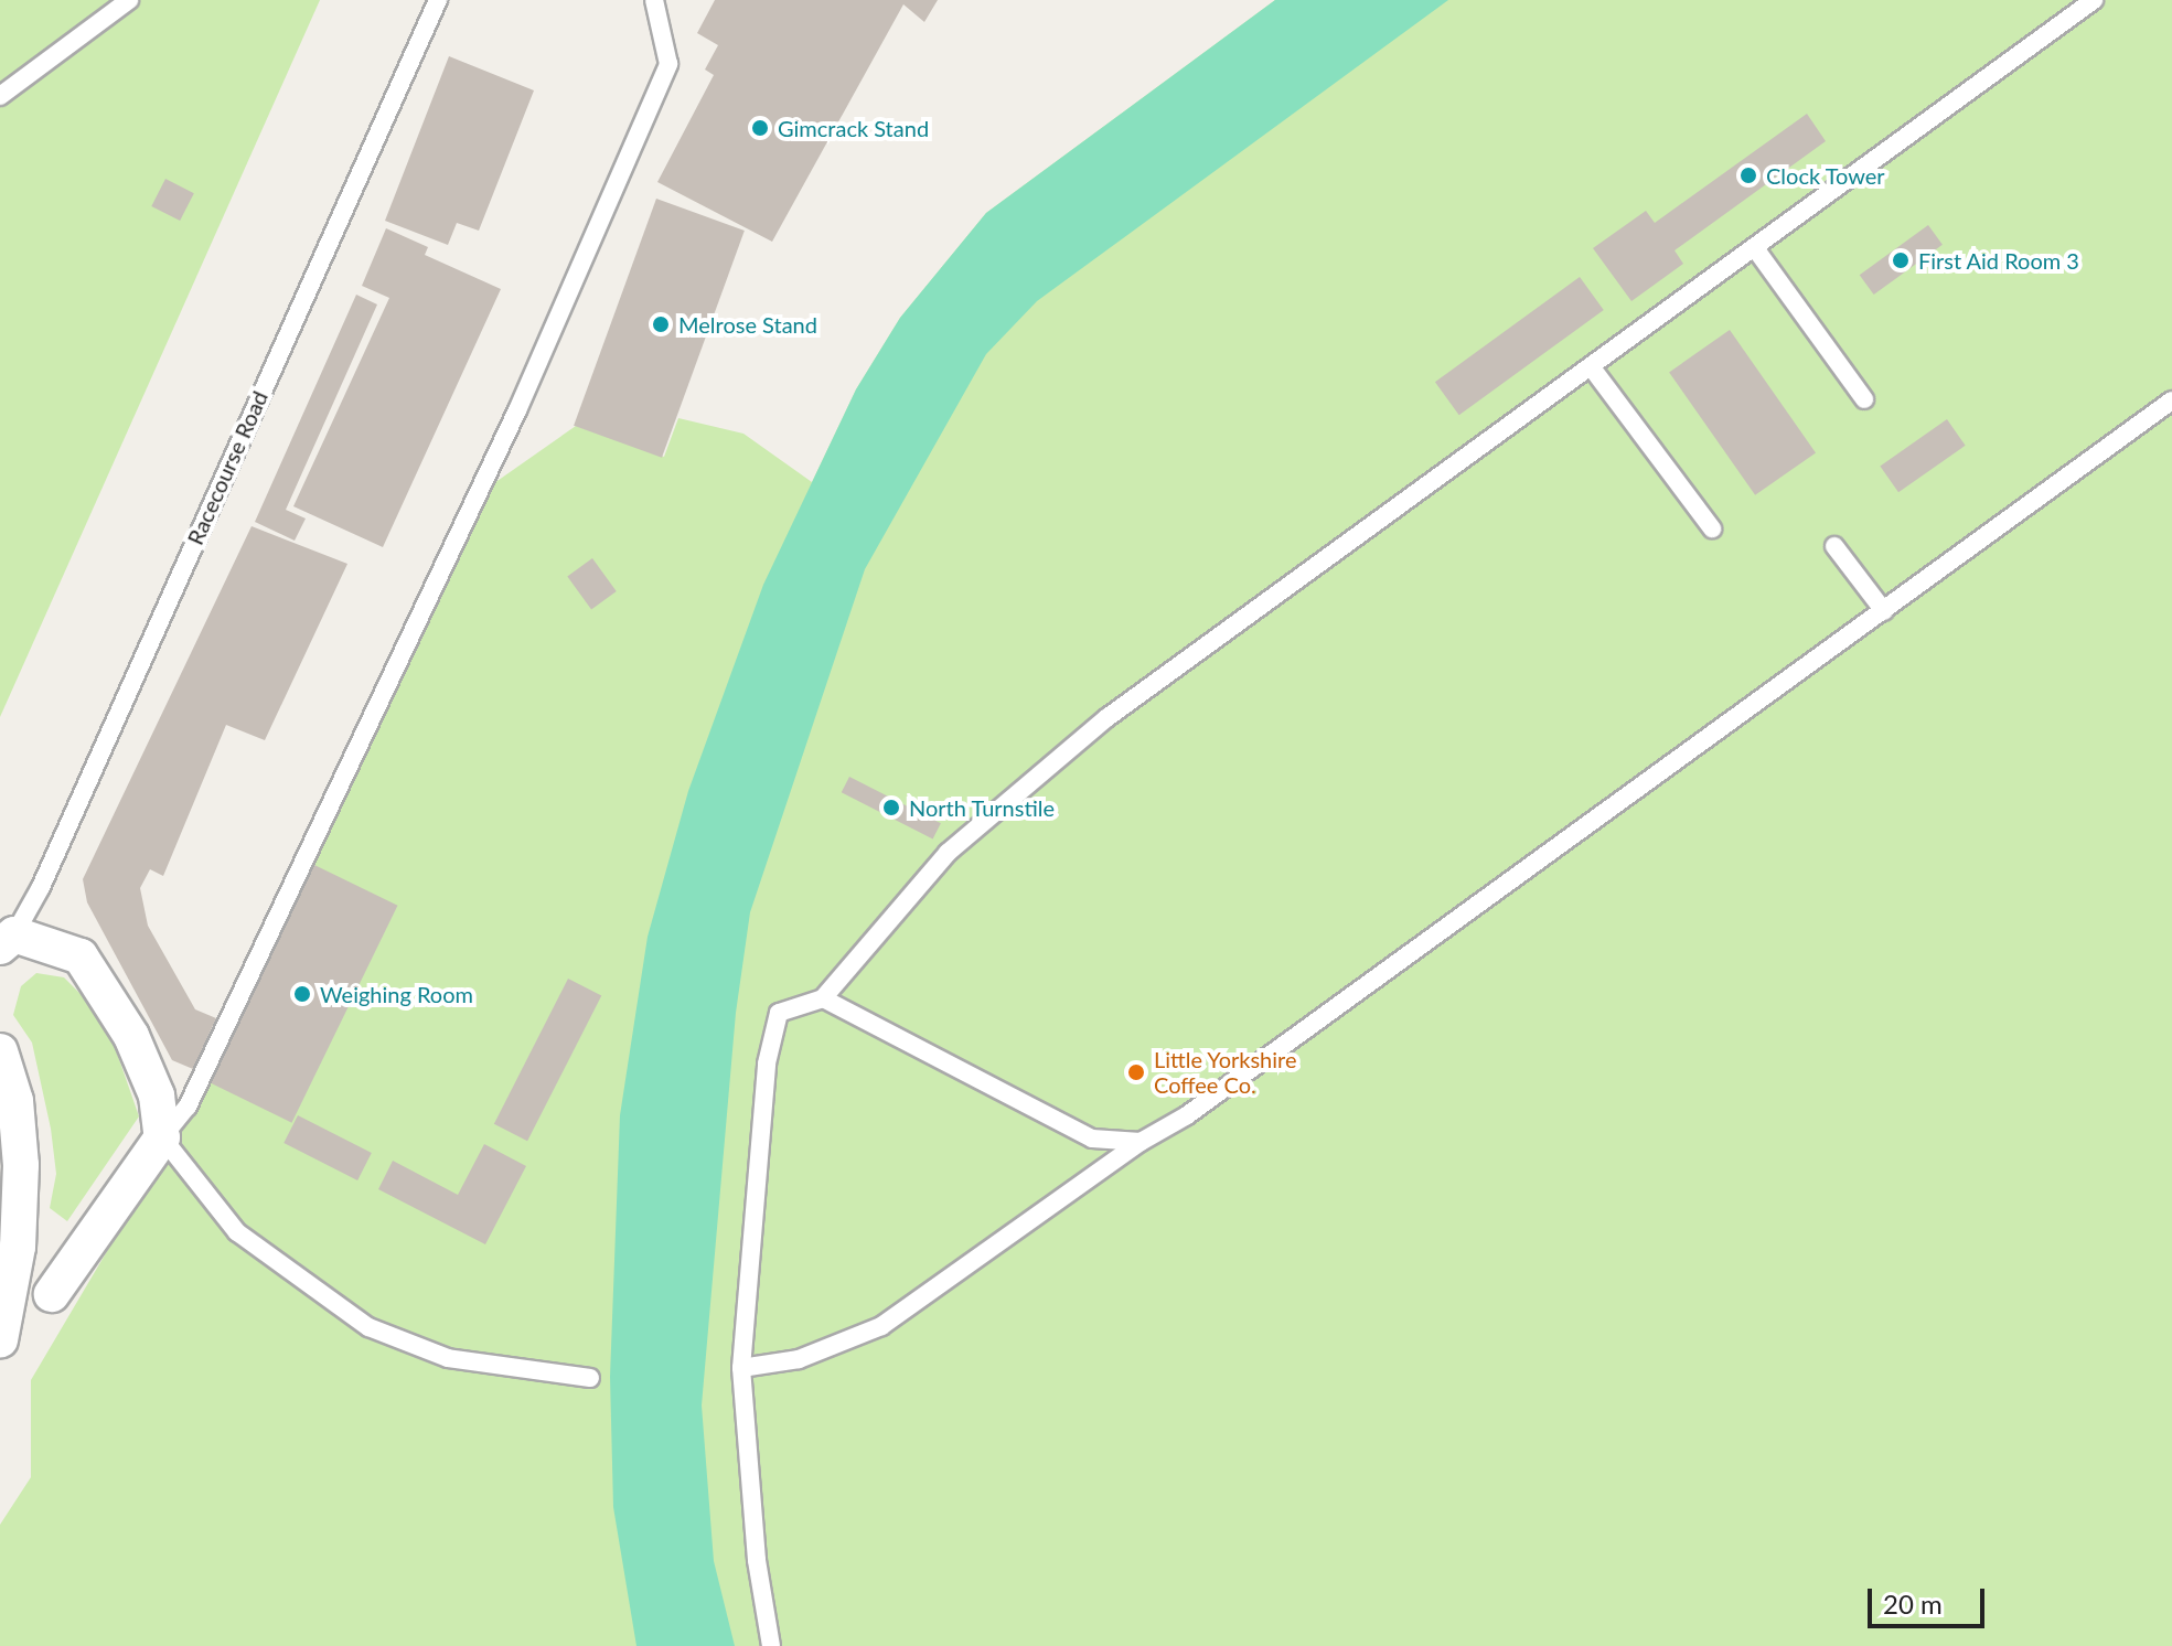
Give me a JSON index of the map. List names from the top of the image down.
{
  "streets": {
    "lane": ["Racecourse Road"]
  },
  "places": [
    "Gimcrack Stand",
    "Clock Tower",
    "First Aid Room 3",
    "Melrose Stand",
    "North Turnstile",
    "Weighing Room",
    "Little Yorkshire Coffee Co."
  ],
  "scale_bar": "20 m"
}
